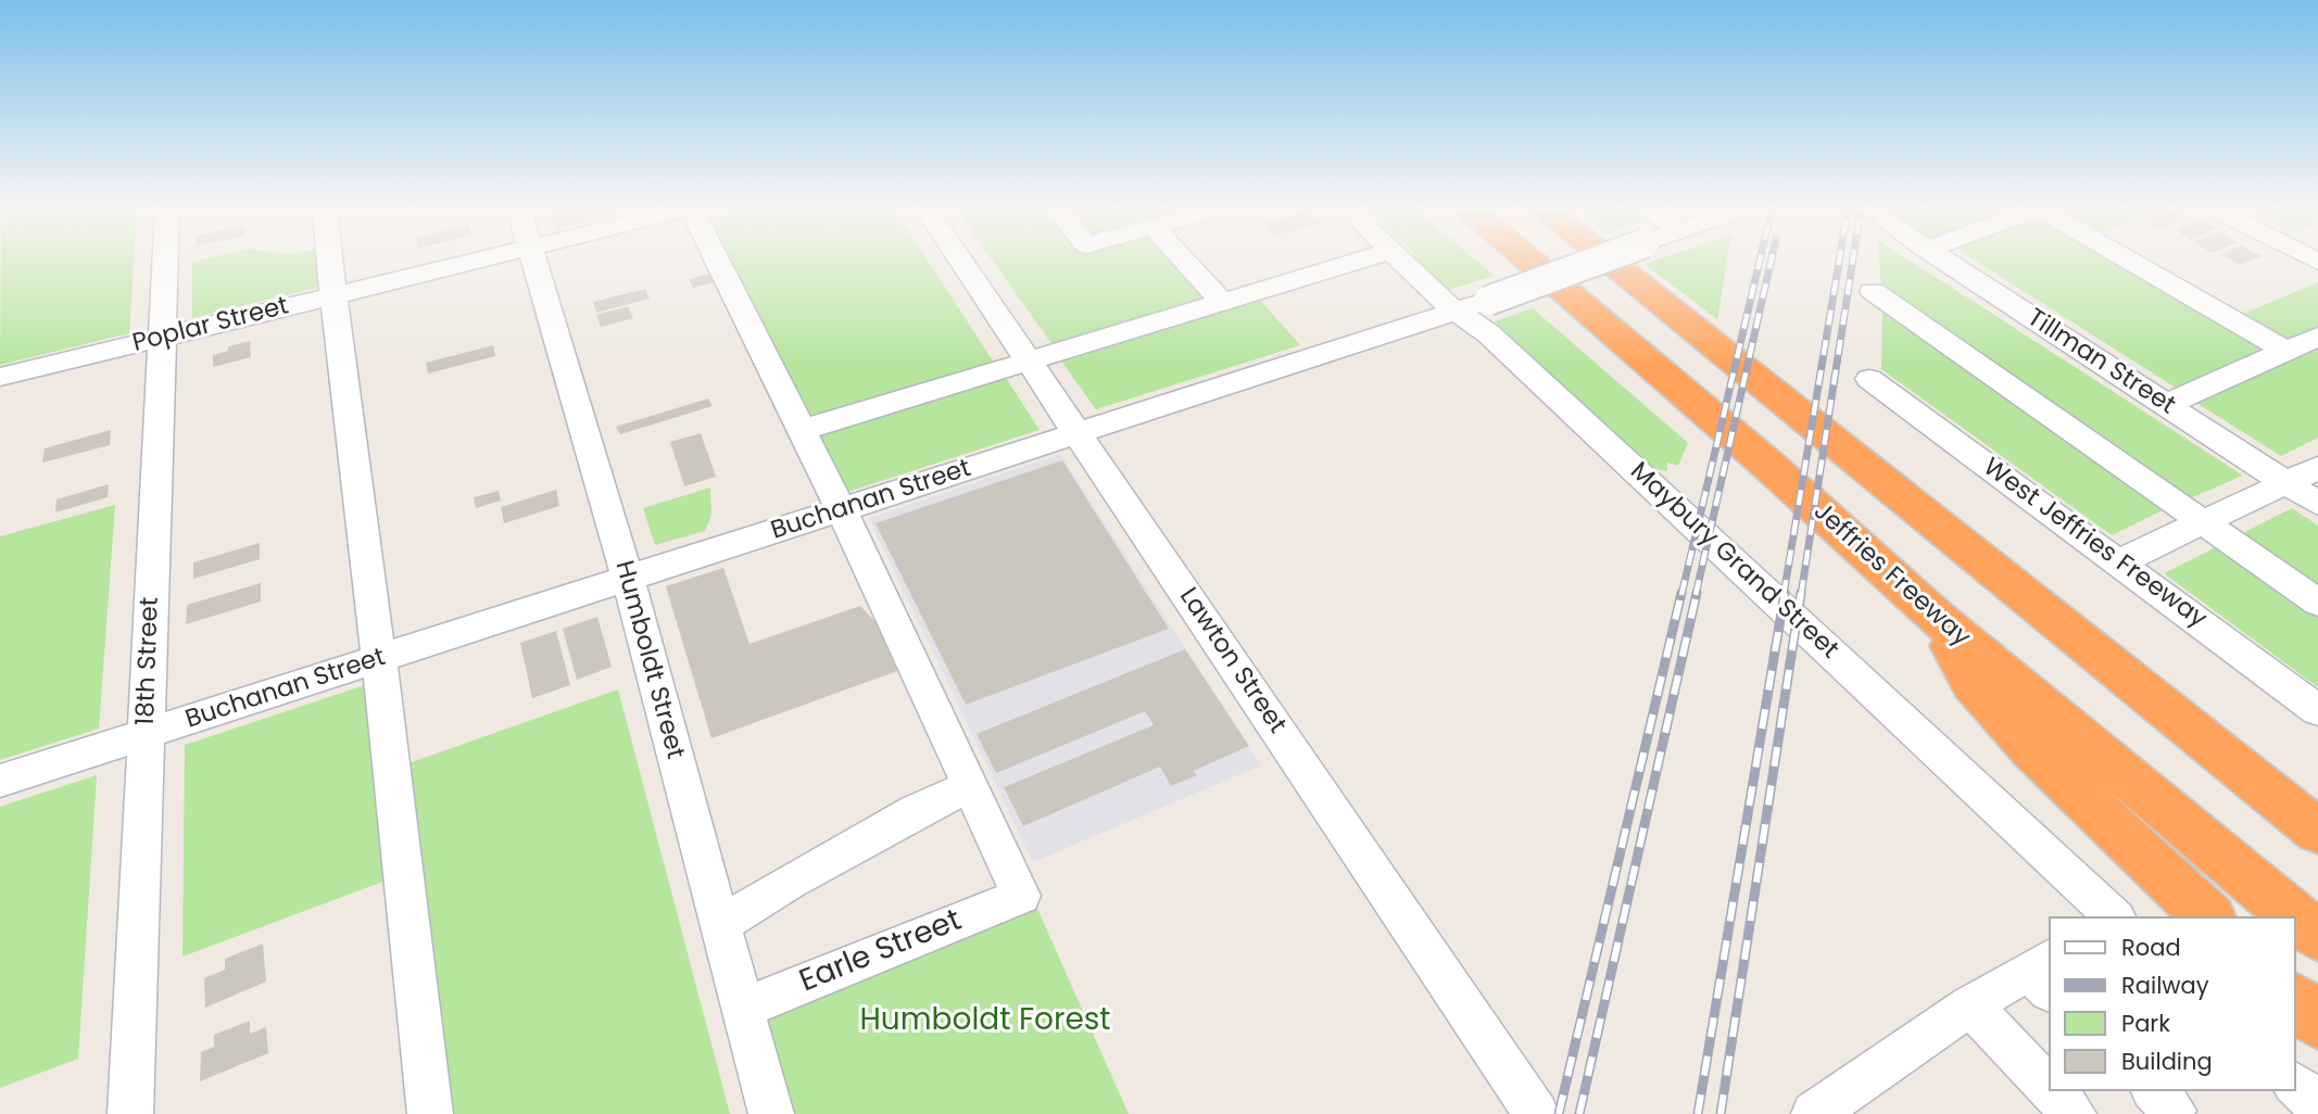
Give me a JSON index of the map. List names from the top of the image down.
{
  "streets": {
    "highway": ["Jeffries Freeway"],
    "street": [
      "Poplar Street",
      "Tillman Street",
      "Buchanan Street",
      "West Jeffries Freeway",
      "Maybury Grand Street",
      "Humboldt Street",
      "18th Street",
      "Lawton Street",
      "Earle Street"
    ]
  },
  "crossings": [
    ["Poplar Street", "18th Street"],
    ["Buchanan Street", "Maybury Grand Street"],
    ["Buchanan Street", "Humboldt Street"],
    ["Buchanan Street", "18th Street"],
    ["Buchanan Street", "Lawton Street"],
    ["Humboldt Street", "Earle Street"]
  ],
  "parks": ["Humboldt Forest"],
  "legend": [
    "Road",
    "Railway",
    "Park",
    "Building"
  ]
}
